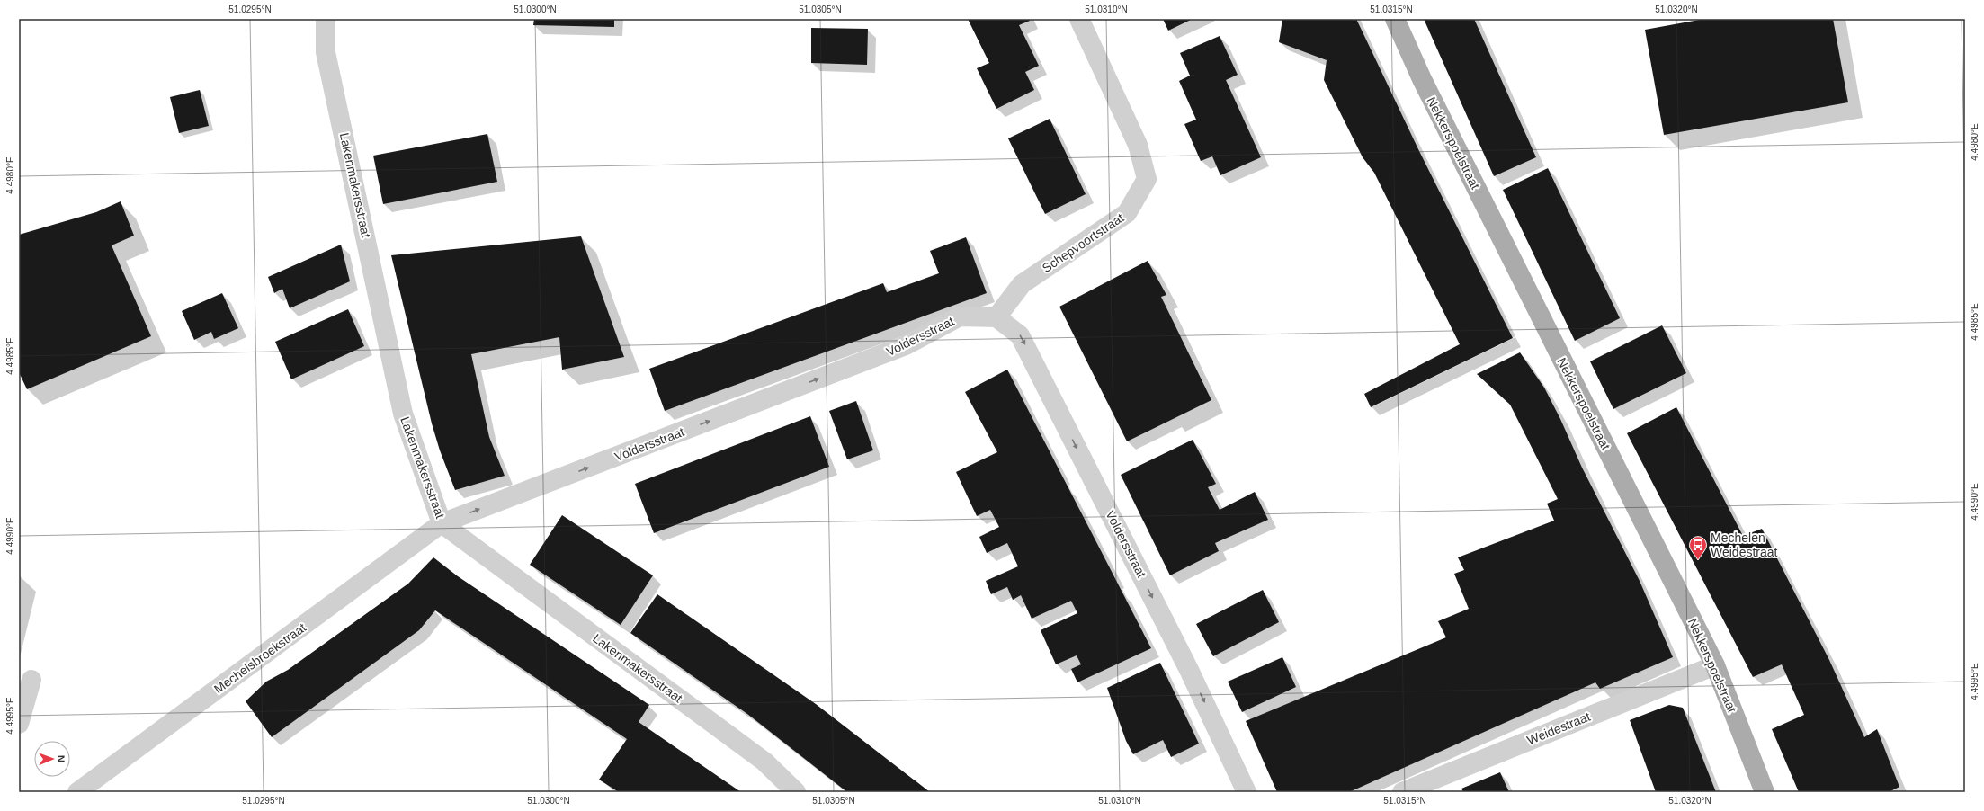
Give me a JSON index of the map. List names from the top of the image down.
{
  "streets": {
    "main road": ["Nekkerspoelstraat"],
    "street": [
      "Lakenmakersstraat",
      "Schepvoortstraat",
      "Voldersstraat",
      "Mechelsbroekstraat",
      "Weidestraat"
    ]
  },
  "crossings": [
    ["Nekkerspoelstraat", "Weidestraat"],
    ["Lakenmakersstraat", "Voldersstraat"],
    ["Lakenmakersstraat", "Mechelsbroekstraat"],
    ["Schepvoortstraat", "Voldersstraat"],
    ["Voldersstraat", "Mechelsbroekstraat"]
  ],
  "places": {
    "bus stop": ["Mechelen Weidestraat"]
  },
  "north": "right",
  "coordinates": [
    "51.0295°N",
    "51.0300°N",
    "51.0305°N",
    "51.0310°N",
    "51.0315°N",
    "51.0320°N",
    "4.4980°E",
    "4.4985°E",
    "4.4990°E",
    "4.4995°E"
  ]
}
